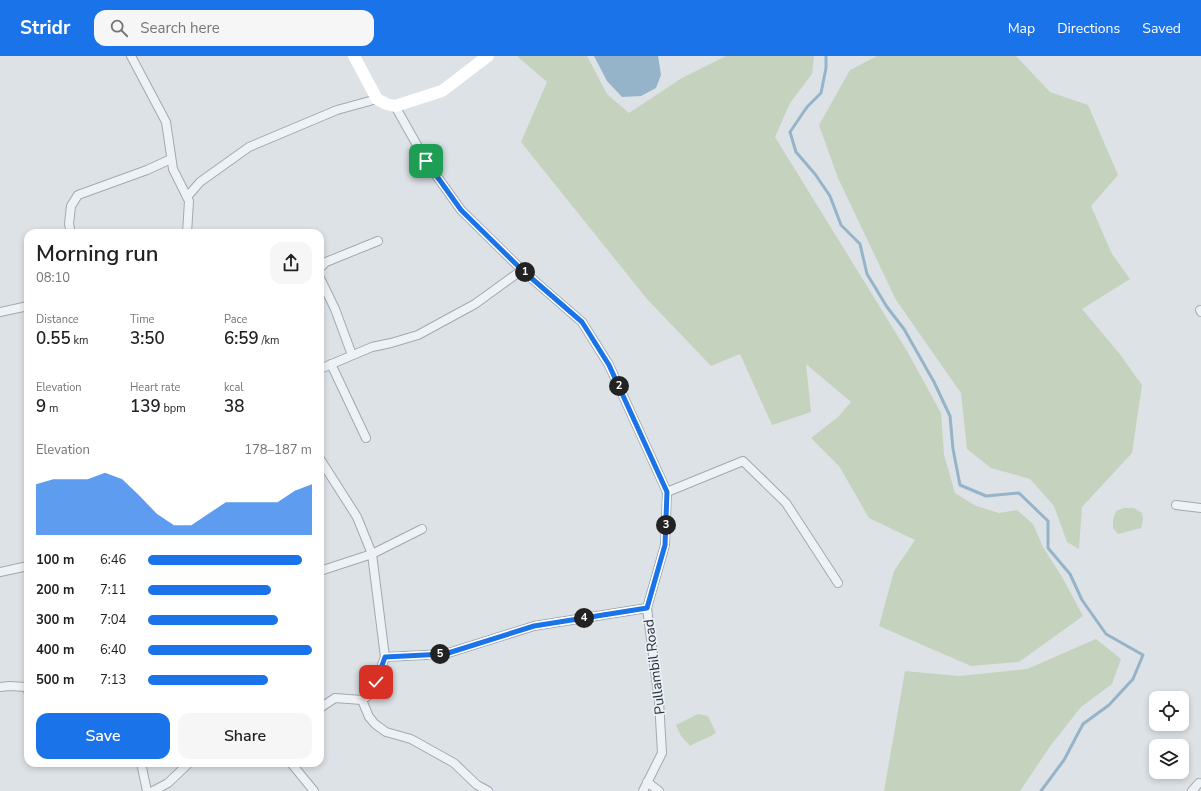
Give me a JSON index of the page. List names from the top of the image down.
{
  "streets": {
    "street": ["Pullambil Road"]
  },
  "page": {
    "header": "Stridr",
    "search": "Search here",
    "nav": ["Map", "Directions", "Saved"],
    "heading": ["Morning run", "08:10"],
    "pins": [
      "1",
      "2",
      "3",
      "4",
      "5"
    ],
    "stats": [
      ["Distance", "0.55 km"],
      ["Time", "3:50"],
      ["Pace", "6:59 /km"],
      ["Elevation", "9 m"],
      ["Heart rate", "139 bpm"],
      ["kcal", "38"]
    ],
    "chart": ["Elevation", "178–187 m"],
    "list": [
      {
        "name": "100 m",
        "note": "6:46"
      },
      {
        "name": "200 m",
        "note": "7:11"
      },
      {
        "name": "300 m",
        "note": "7:04"
      },
      {
        "name": "400 m",
        "note": "6:40"
      },
      {
        "name": "500 m",
        "note": "7:13"
      }
    ],
    "buttons": ["Save", "Share"]
  }
}
